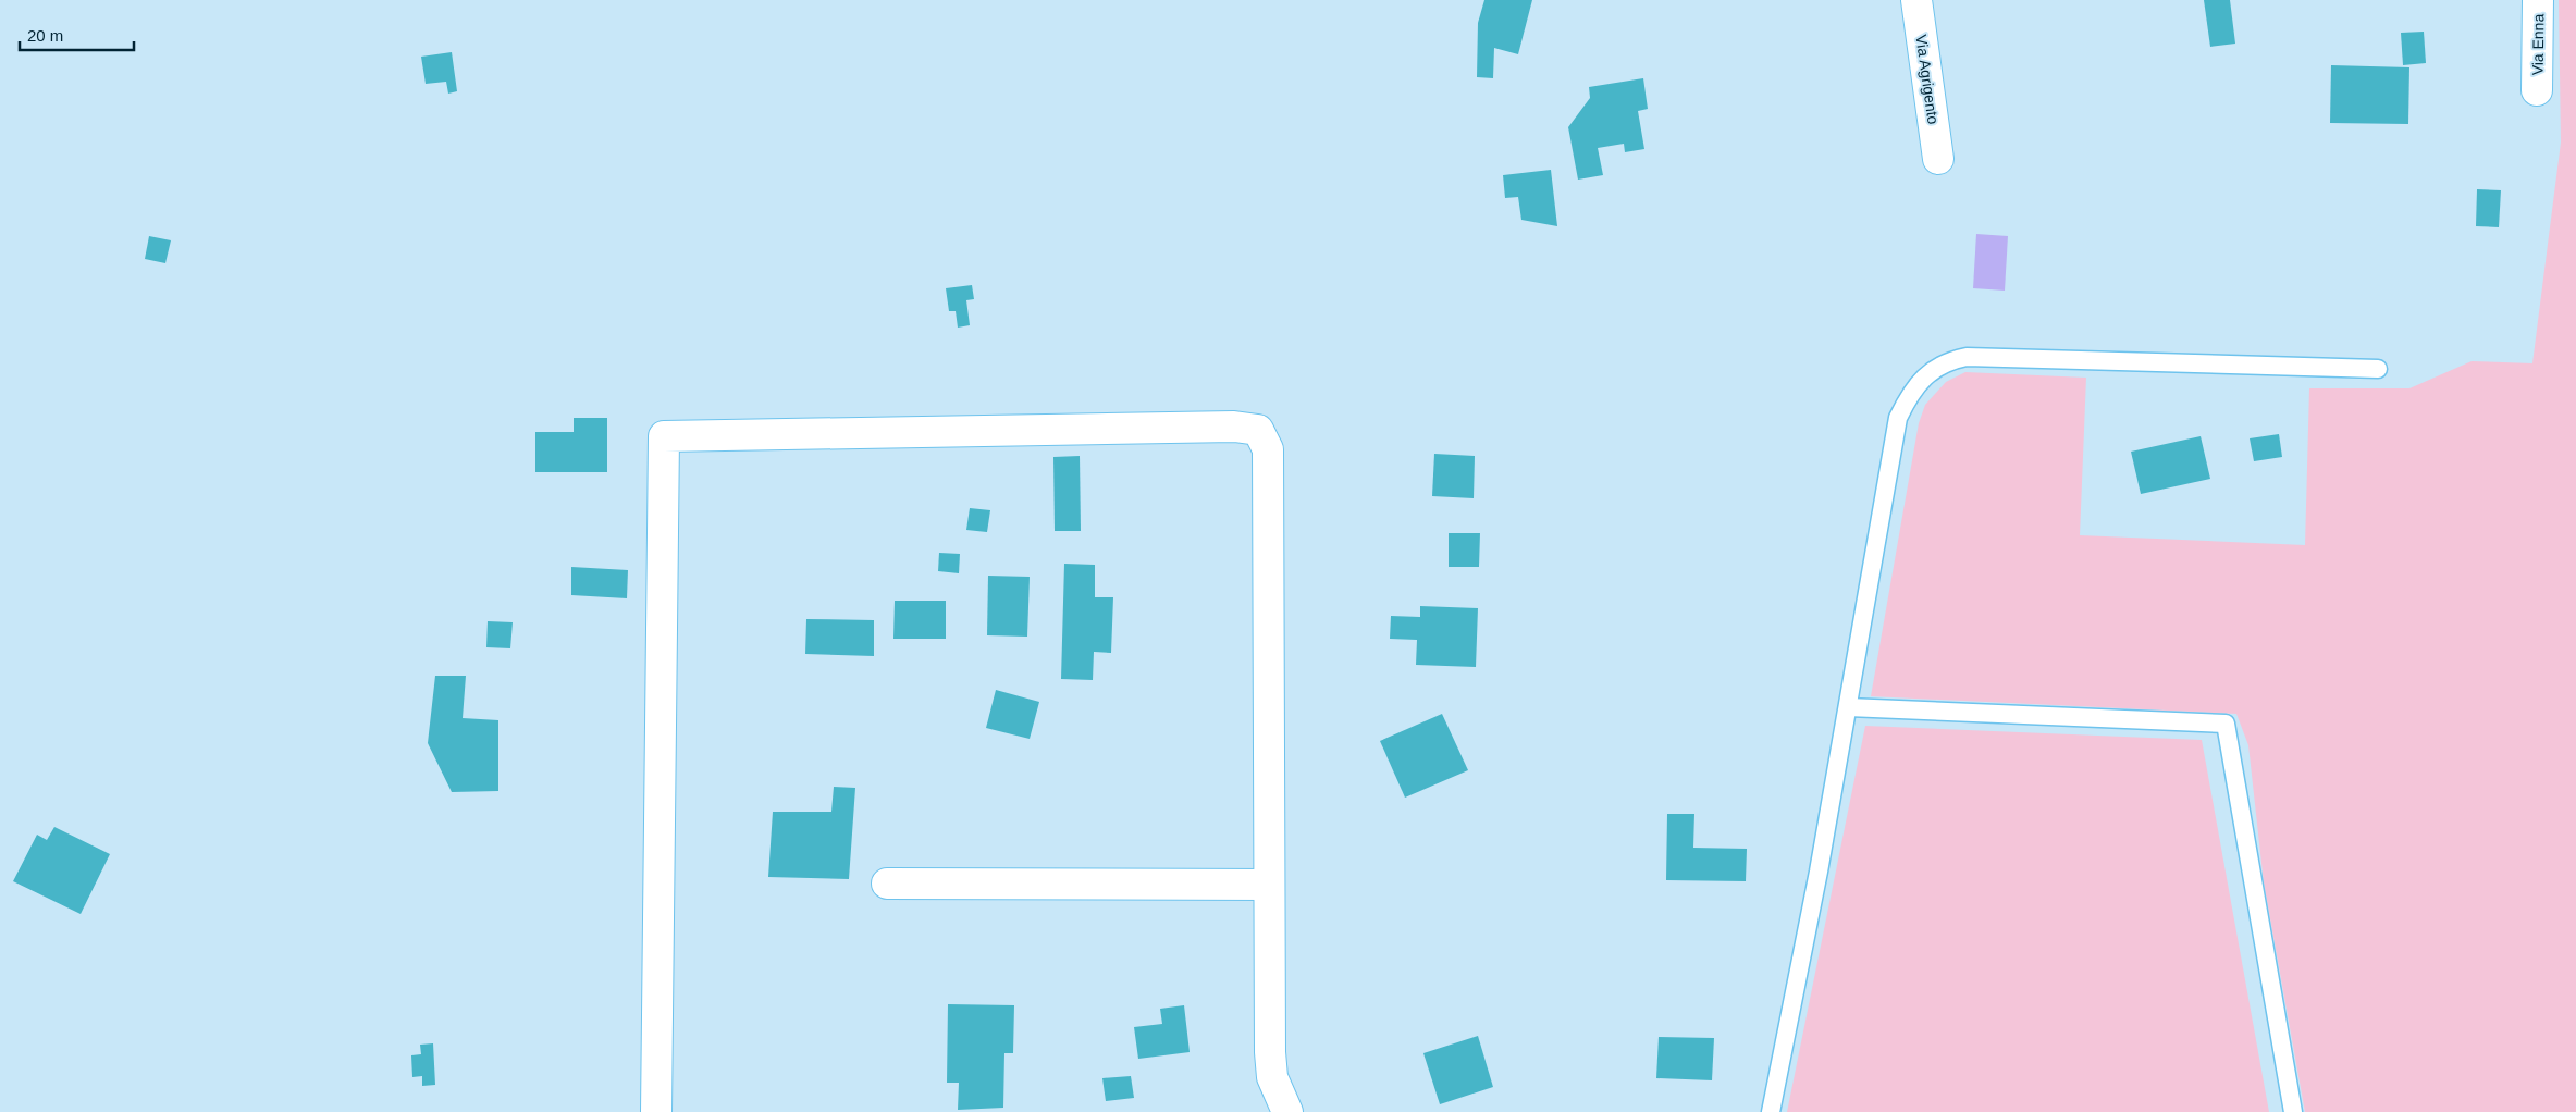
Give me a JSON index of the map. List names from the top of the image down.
{
  "streets": {
    "street": ["Via Enna", "Via Agrigento"]
  },
  "scale_bar": "20 m"
}
